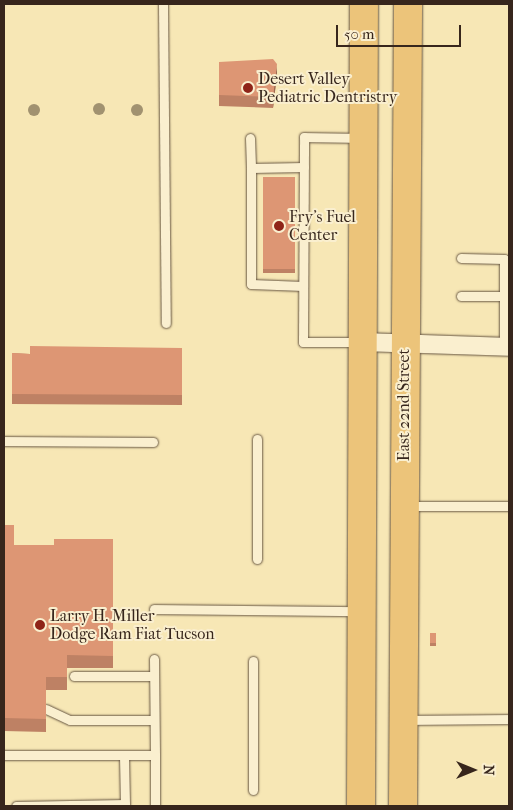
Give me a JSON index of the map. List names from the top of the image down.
{
  "streets": {
    "main road": ["East 22nd Street"]
  },
  "places": ["Desert Valley Pediatric Dentristry", "Fry's Fuel Center", "Larry H. Miller Dodge Ram Fiat Tucson"],
  "scale_bar": "50 m",
  "north": "right"
}
